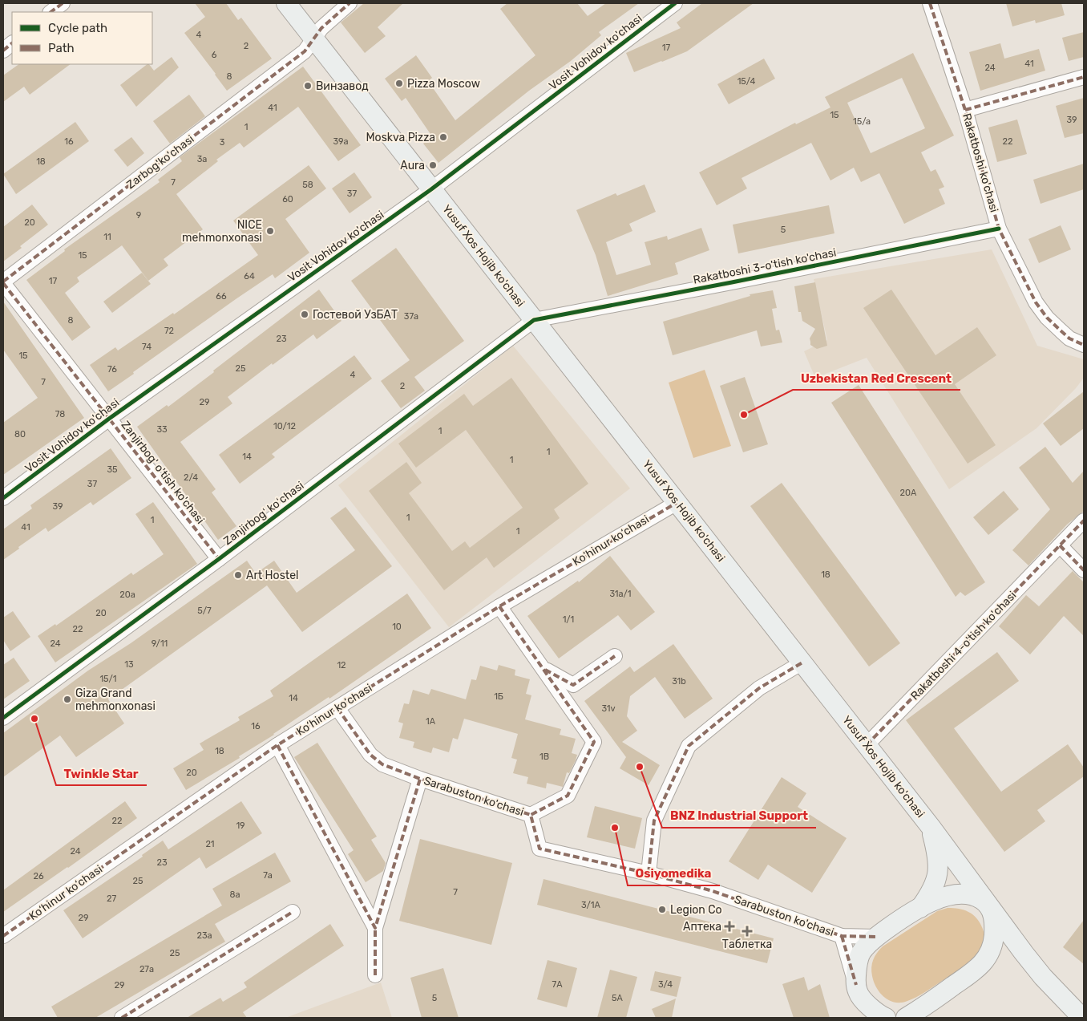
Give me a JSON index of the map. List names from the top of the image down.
{
  "streets": {
    "main road": ["Yusuf Xos Hojib ko'chasi", "Sarabuston ko'chasi"],
    "street": [
      "Vosit Vohidov ko'chasi",
      "Zarbog'ko'chasi",
      "Rakatboshi ko'chasi",
      "Rakatboshi 3-o'tish ko'chasi",
      "Zanjirbog' o'tish ko'chasi",
      "Zanjirbogʻ koʻchasi",
      "Ko‘hinur ko‘chasi",
      "Rakatboshi 4-o'tish ko'chasi"
    ]
  },
  "crossings": [
    ["Vosit Vohidov ko'chasi", "Yusuf Xos Hojib ko'chasi"],
    ["Vosit Vohidov ko'chasi", "Zanjirbog' o'tish ko'chasi"],
    ["Zarbog'ko'chasi", "Yusuf Xos Hojib ko'chasi"],
    ["Zarbog'ko'chasi", "Zanjirbog' o'tish ko'chasi"],
    ["Rakatboshi ko'chasi", "Rakatboshi 3-o'tish ko'chasi"],
    ["Yusuf Xos Hojib ko'chasi", "Rakatboshi 3-o'tish ko'chasi"],
    ["Yusuf Xos Hojib ko'chasi", "Zanjirbogʻ koʻchasi"],
    ["Yusuf Xos Hojib ko'chasi", "Ko‘hinur ko‘chasi"],
    ["Yusuf Xos Hojib ko'chasi", "Rakatboshi 4-o'tish ko'chasi"],
    ["Rakatboshi 3-o'tish ko'chasi", "Zanjirbogʻ koʻchasi"],
    ["Zanjirbog' o'tish ko'chasi", "Zanjirbogʻ koʻchasi"],
    ["Ko‘hinur ko‘chasi", "Sarabuston ko'chasi"]
  ],
  "places": {
    "other": [
      "Pizza Moscow",
      "Винзавод",
      "Moskva Pizza",
      "Aura",
      "NICE mehmonxonasi",
      "Гостевой УзБАТ",
      "Uzbekistan Red Crescent",
      "Art Hostel",
      "Giza Grand mehmonxonasi",
      "Twinkle Star",
      "BNZ Industrial Support",
      "Osiyomedika",
      "Legion Co"
    ],
    "health": ["Аптека", "Таблетка"]
  },
  "house_numbers": [
    "4",
    "2",
    "17",
    "6",
    "41",
    "24",
    "8",
    "15/4",
    "41",
    "15",
    "39",
    "15/a",
    "1",
    "16",
    "39a",
    "22",
    "3",
    "3a",
    "18",
    "7",
    "58",
    "37",
    "60",
    "9",
    "20",
    "5",
    "11",
    "15",
    "64",
    "17",
    "66",
    "37a",
    "8",
    "72",
    "23",
    "74",
    "15",
    "25",
    "76",
    "4",
    "7",
    "2",
    "29",
    "78",
    "10/12",
    "33",
    "1",
    "80",
    "1",
    "14",
    "1",
    "35",
    "2/4",
    "37",
    "20А",
    "39",
    "1",
    "1",
    "41",
    "1",
    "18",
    "31a/1",
    "20a",
    "5/7",
    "20",
    "1/1",
    "10",
    "22",
    "24",
    "9/11",
    "13",
    "12",
    "15/1",
    "31b",
    "1Б",
    "14",
    "31v",
    "1А",
    "16",
    "18",
    "1В",
    "20",
    "22",
    "19",
    "21",
    "24",
    "23",
    "7a",
    "26",
    "25",
    "7",
    "8a",
    "27",
    "3/1A",
    "29",
    "23a",
    "25",
    "27a",
    "7А",
    "3/4",
    "29",
    "5",
    "5А"
  ],
  "legend": ["Cycle path", "Path"]
}
